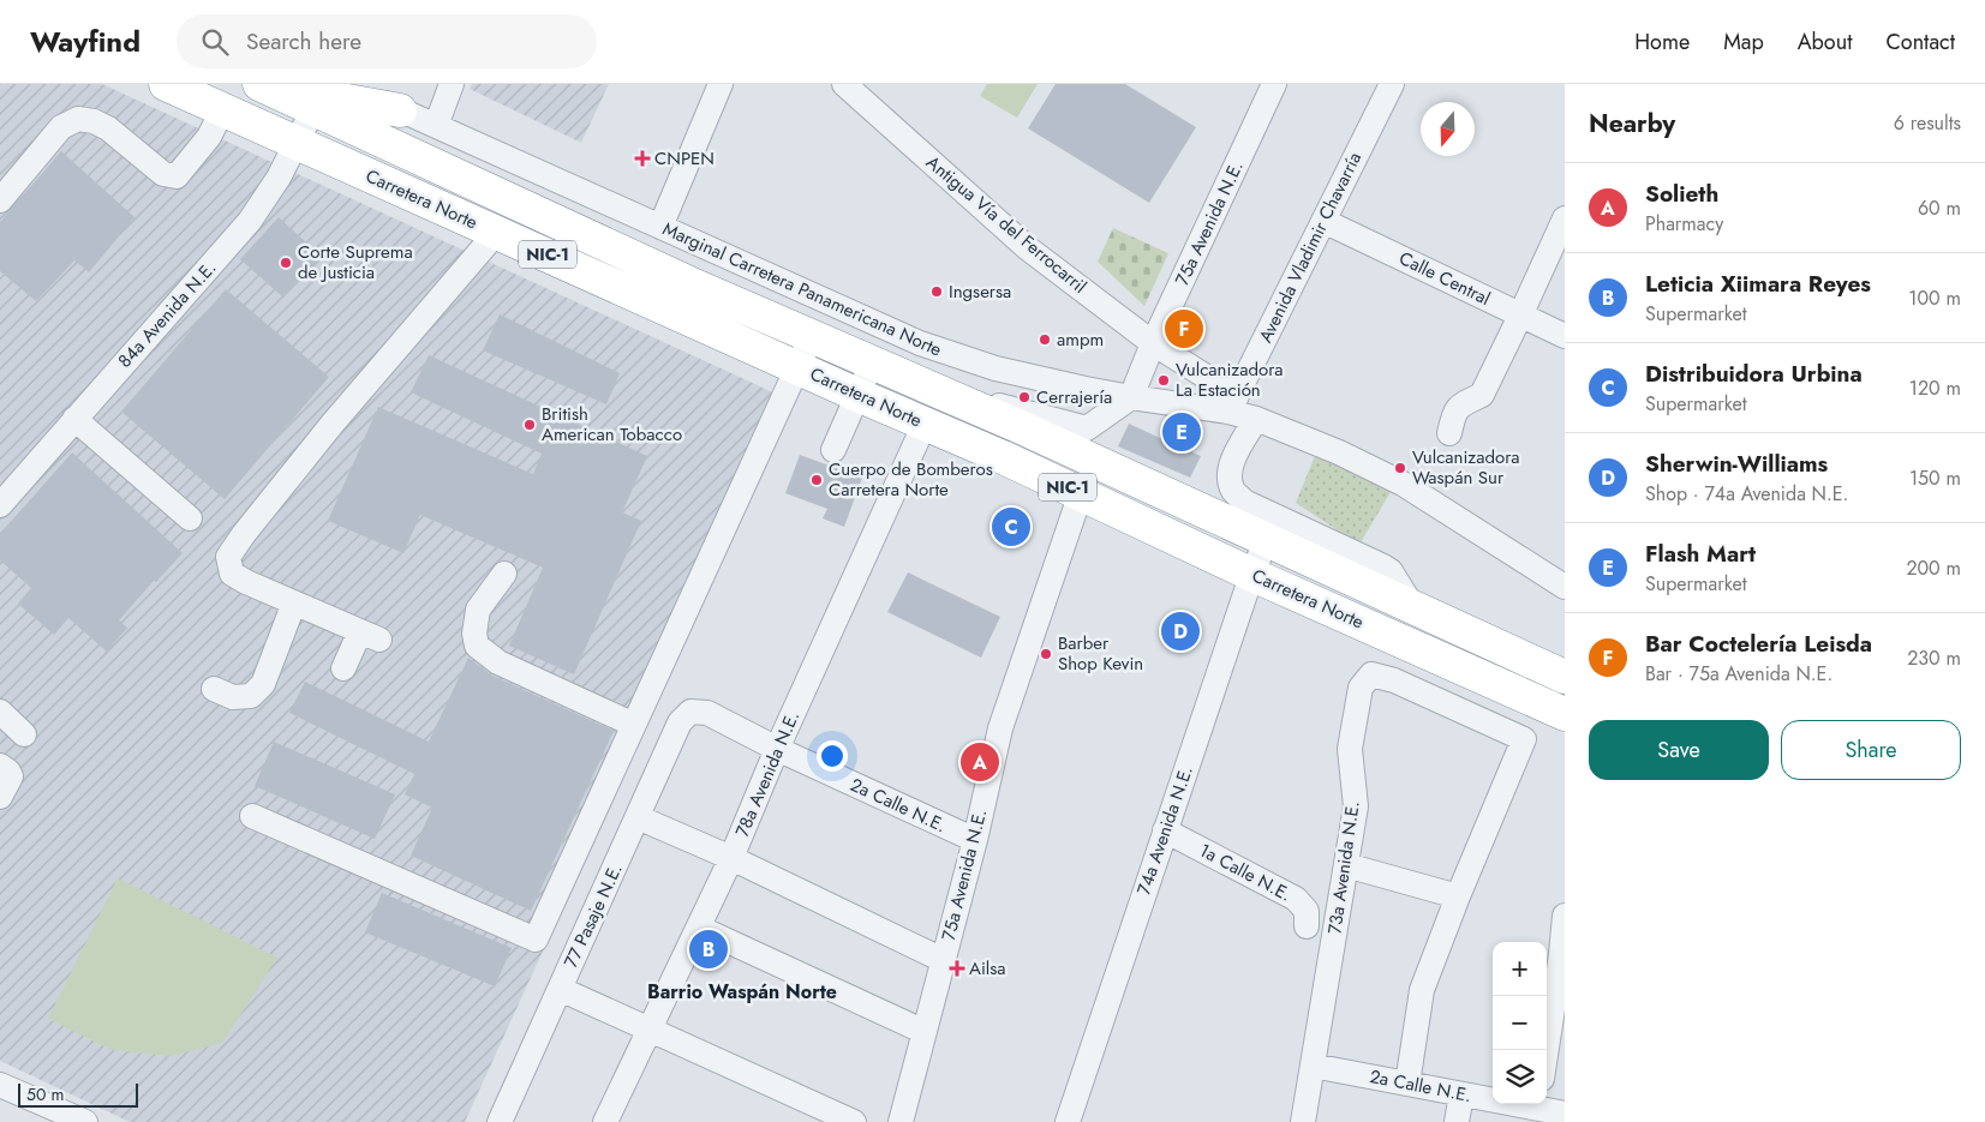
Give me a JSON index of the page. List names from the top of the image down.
{
  "streets": {
    "highway": ["Carretera Norte", "NIC-1"],
    "street": [
      "75a Avenida N.E.",
      "Antigua Vía del Ferrocarril",
      "Avenida Vladimir Chavarría",
      "Calle Central",
      "Marginal Carretera Panamericana Norte",
      "84a Avenida N.E.",
      "78a Avenida N.E.",
      "2a Calle N.E.",
      "74a Avenida N.E.",
      "73a Avenida N.E.",
      "1a Calle N.E.",
      "77 Pasaje N.E."
    ]
  },
  "crossings": [
    ["Carretera Norte", "75a Avenida N.E."],
    ["Carretera Norte", "84a Avenida N.E."],
    ["Carretera Norte", "78a Avenida N.E."],
    ["Carretera Norte", "74a Avenida N.E."],
    ["75a Avenida N.E.", "Antigua Vía del Ferrocarril"],
    ["75a Avenida N.E.", "Marginal Carretera Panamericana Norte"],
    ["75a Avenida N.E.", "2a Calle N.E."],
    ["Antigua Vía del Ferrocarril", "Avenida Vladimir Chavarría"],
    ["Antigua Vía del Ferrocarril", "Marginal Carretera Panamericana Norte"],
    ["Avenida Vladimir Chavarría", "Calle Central"],
    ["Avenida Vladimir Chavarría", "Marginal Carretera Panamericana Norte"],
    ["78a Avenida N.E.", "2a Calle N.E."],
    ["2a Calle N.E.", "73a Avenida N.E."],
    ["2a Calle N.E.", "77 Pasaje N.E."],
    ["74a Avenida N.E.", "1a Calle N.E."]
  ],
  "districts": ["Barrio Waspán Norte"],
  "places": {
    "health": ["CNPEN", "Ailsa"],
    "other": [
      "Corte Suprema de Justicia",
      "Ingsersa",
      "ampm",
      "Vulcanizadora La Estación",
      "Cerrajería",
      "British American Tobacco",
      "Vulcanizadora Waspán Sur",
      "Cuerpo de Bomberos Carretera Norte",
      "Barber Shop Kevin"
    ]
  },
  "scale_bar": "50 m",
  "north": "bottom",
  "page": {
    "header": "Wayfind",
    "search": "Search here",
    "nav": [
      "Home",
      "Map",
      "About",
      "Contact"
    ],
    "heading": ["Nearby", "6 results"],
    "list": [
      {
        "mark": "A",
        "name": "Solieth",
        "note": "Pharmacy",
        "value": "60 m"
      },
      {
        "mark": "B",
        "name": "Leticia Xiimara Reyes",
        "note": "Supermarket",
        "value": "100 m"
      },
      {
        "mark": "C",
        "name": "Distribuidora Urbina",
        "note": "Supermarket",
        "value": "120 m"
      },
      {
        "mark": "D",
        "name": "Sherwin-Williams",
        "note": "Shop · 74a Avenida N.E.",
        "value": "150 m"
      },
      {
        "mark": "E",
        "name": "Flash Mart",
        "note": "Supermarket",
        "value": "200 m"
      },
      {
        "mark": "F",
        "name": "Bar Coctelería Leisda",
        "note": "Bar · 75a Avenida N.E.",
        "value": "230 m"
      }
    ],
    "pins": [
      "F",
      "E",
      "C",
      "D",
      "A",
      "B"
    ],
    "buttons": ["Save", "Share"],
    "map_buttons": ["+", "−"],
    "scale": "50 m"
  }
}
